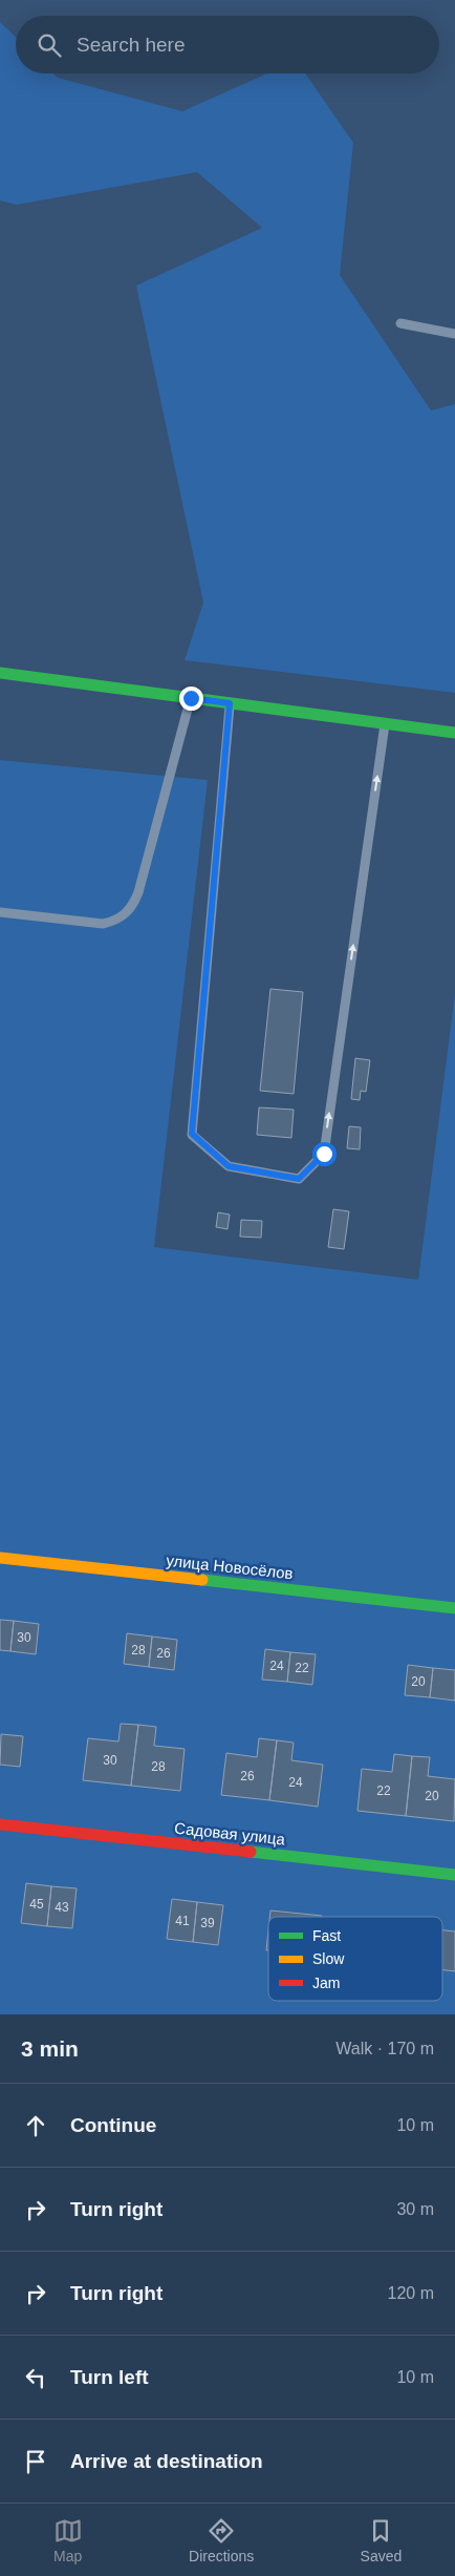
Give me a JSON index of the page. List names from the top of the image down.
{
  "streets": {
    "street": ["улица Новосёлов", "Садовая улица"]
  },
  "house_numbers": [
    "30",
    "28",
    "26",
    "24",
    "22",
    "20",
    "30",
    "28",
    "26",
    "24",
    "22",
    "20",
    "45",
    "43",
    "41",
    "39"
  ],
  "legend": ["Fast", "Slow", "Jam"],
  "page": {
    "search": "Search here",
    "heading": ["3 min", "Walk · 170 m"],
    "list": [
      ["Continue", "10 m"],
      ["Turn right", "30 m"],
      ["Turn right", "120 m"],
      ["Turn left", "10 m"],
      "Arrive at destination"
    ],
    "nav": ["Map", "Directions", "Saved"]
  }
}
